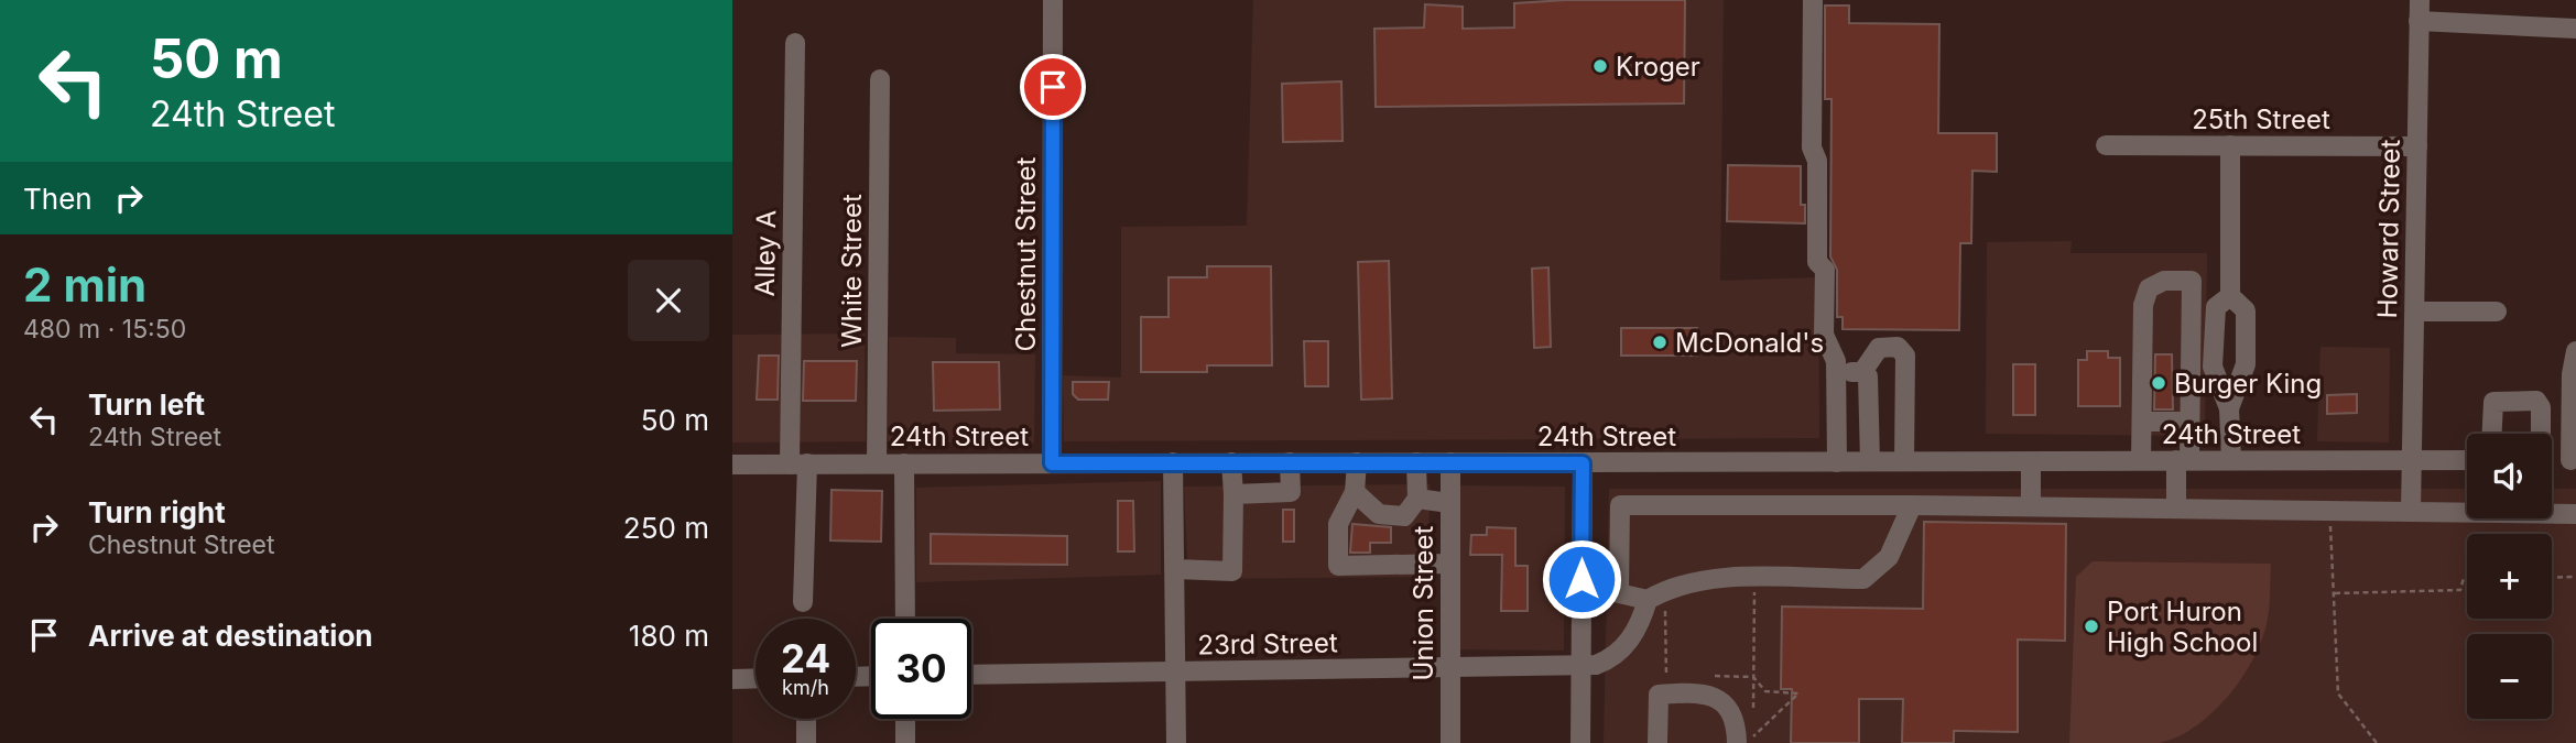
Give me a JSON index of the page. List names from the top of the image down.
{
  "streets": {
    "street": [
      "25th Street",
      "Howard Street",
      "Alley A",
      "Chestnut Street",
      "White Street",
      "24th Street",
      "Union Street",
      "23rd Street"
    ]
  },
  "crossings": [
    ["25th Street", "Howard Street"],
    ["Howard Street", "24th Street"],
    ["Alley A", "24th Street"],
    ["Chestnut Street", "24th Street"],
    ["White Street", "24th Street"],
    ["24th Street", "Union Street"],
    ["Union Street", "23rd Street"]
  ],
  "places": [
    "Kroger",
    "McDonald's",
    "Burger King",
    "Port Huron High School"
  ],
  "page": {
    "turn": ["50 m", "24th Street"],
    "then": "Then",
    "heading": ["2 min", "480 m · 15:50"],
    "list": [
      {
        "name": "Turn left",
        "note": "24th Street",
        "value": "50 m"
      },
      {
        "name": "Turn right",
        "note": "Chestnut Street",
        "value": "250 m"
      },
      {
        "name": "Arrive at destination",
        "value": "180 m"
      }
    ],
    "map_buttons": ["+", "−"],
    "speed": "24 km/h",
    "limit": "30"
  }
}
